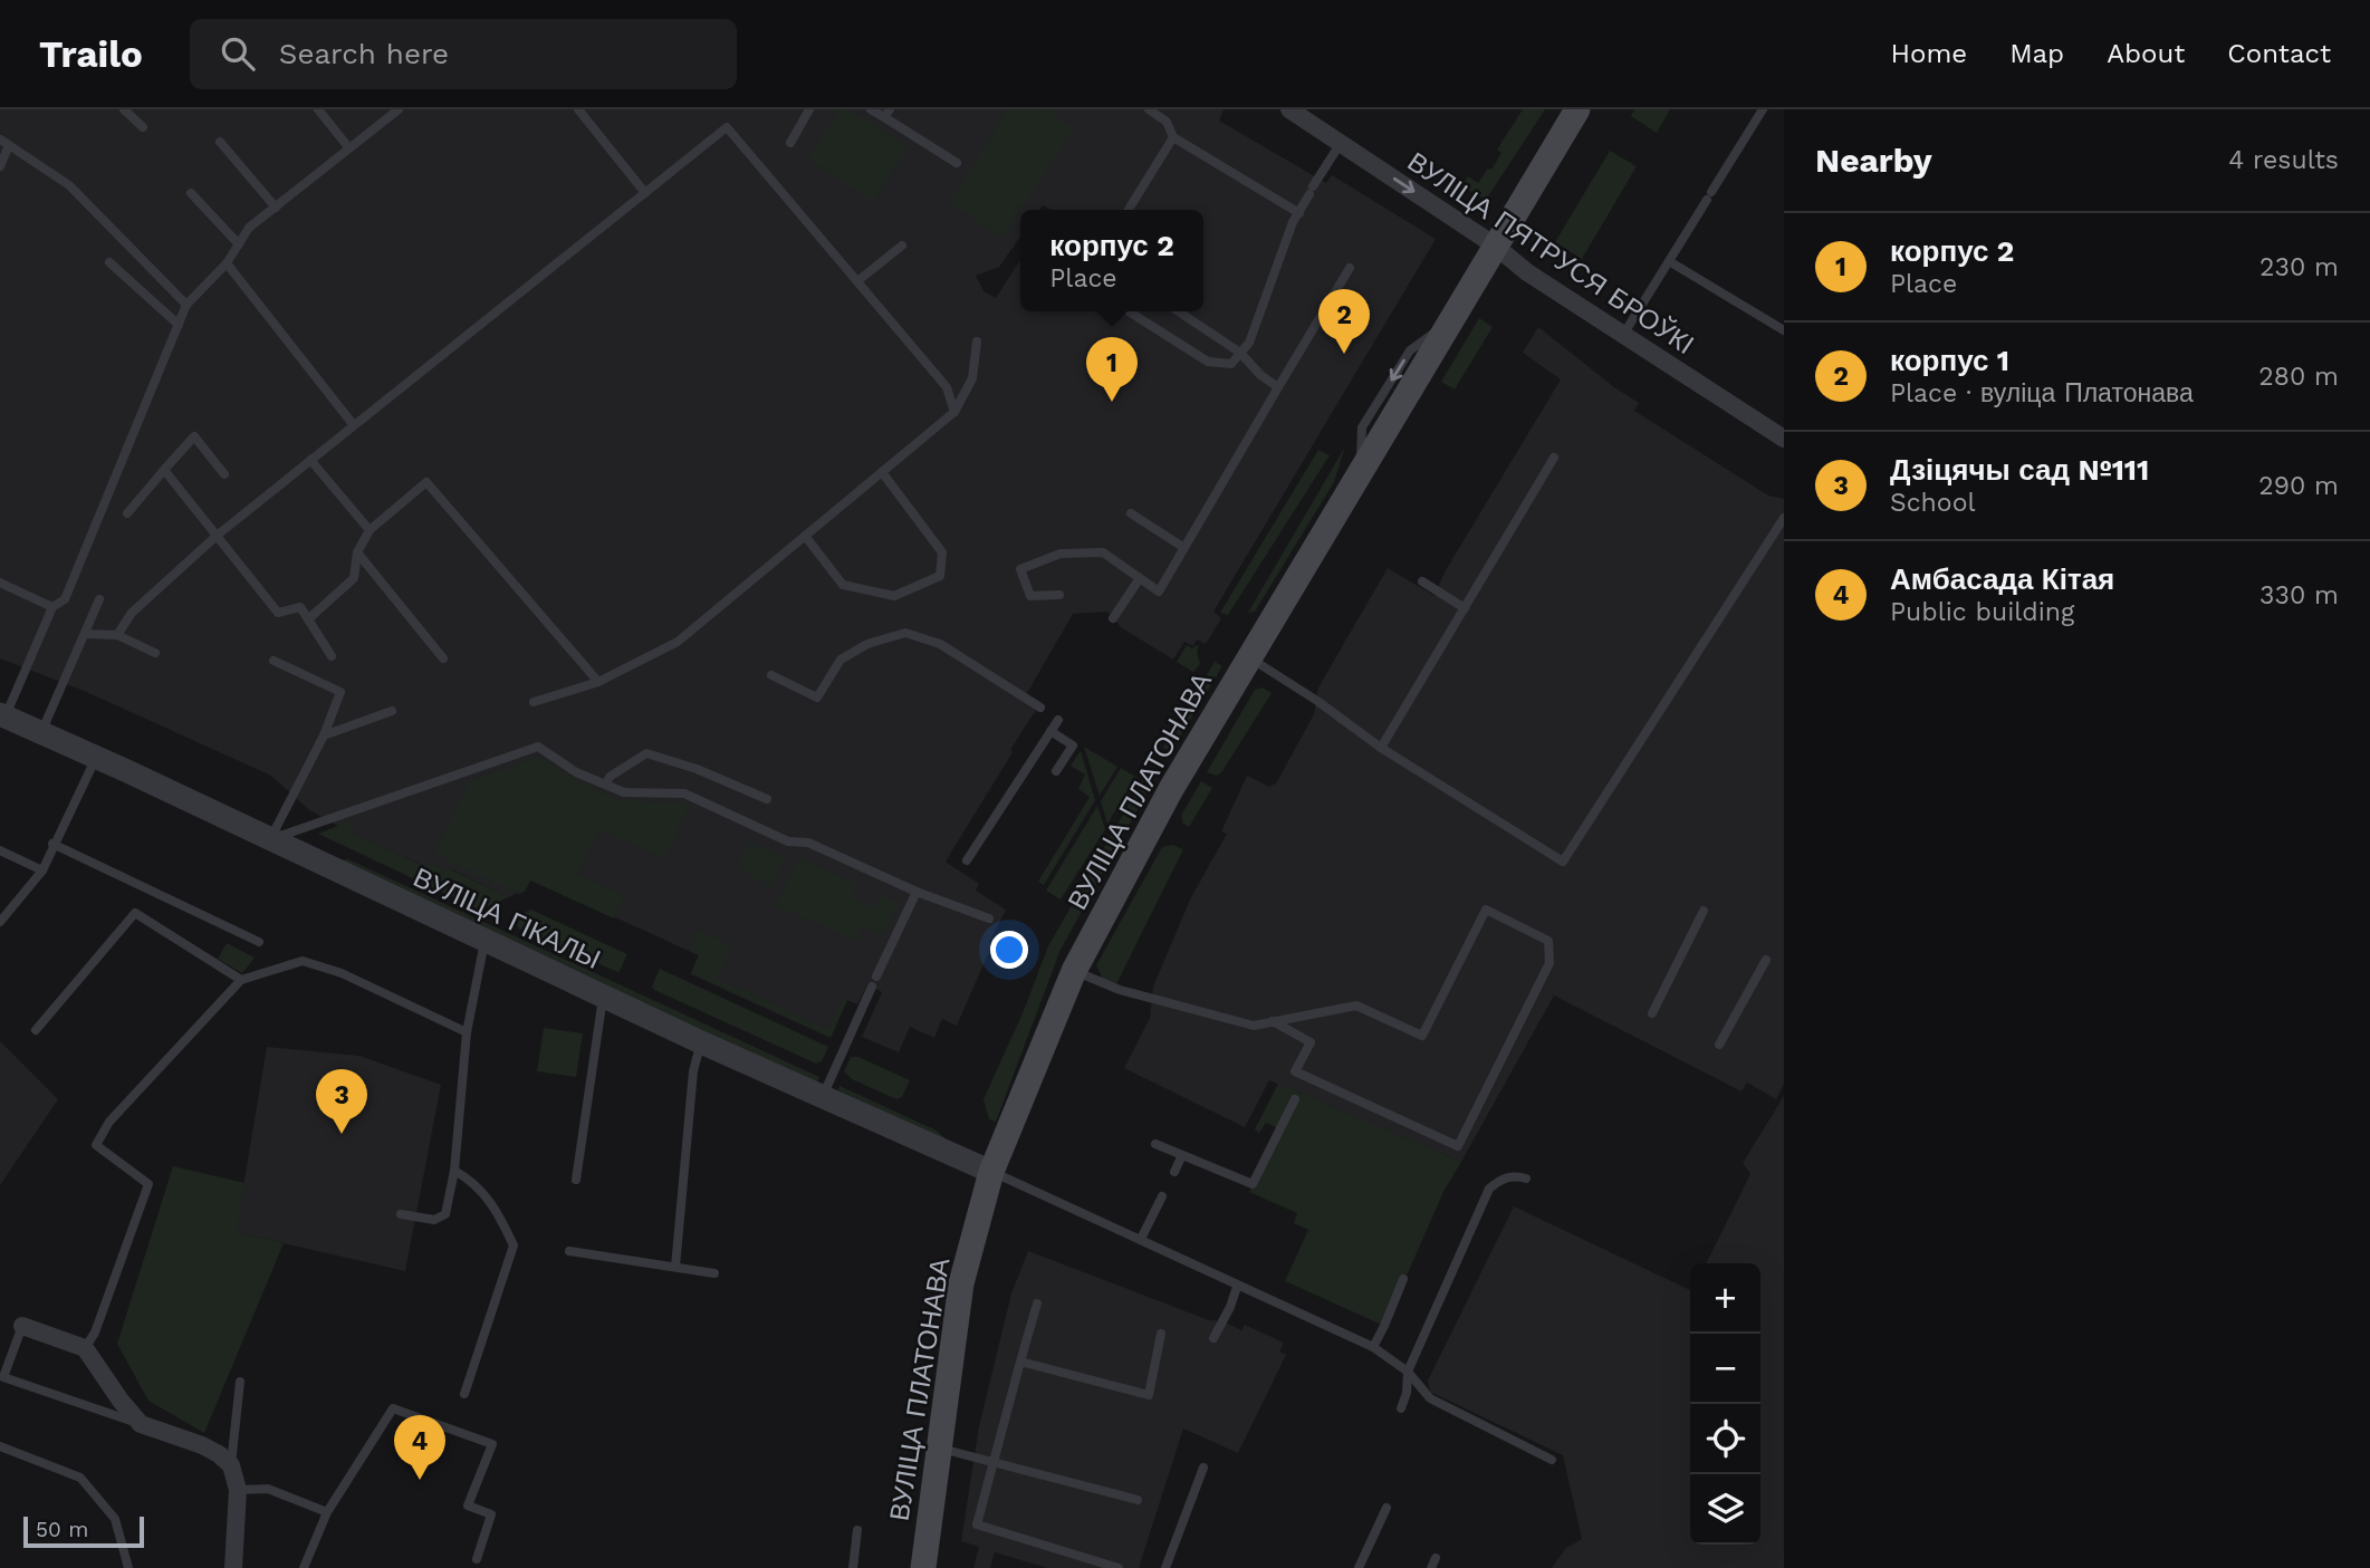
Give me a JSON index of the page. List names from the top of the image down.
{
  "streets": {
    "main road": ["ВУЛІЦА ПЛАТОНАВА"],
    "street": ["ВУЛІЦА ПЯТРУСЯ БРОЎКІ", "ВУЛІЦА ГІКАЛЫ"]
  },
  "crossings": [
    ["ВУЛІЦА ПЯТРУСЯ БРОЎКІ", "ВУЛІЦА ПЛАТОНАВА"],
    ["ВУЛІЦА ПЛАТОНАВА", "ВУЛІЦА ГІКАЛЫ"]
  ],
  "scale_bar": "50 m",
  "page": {
    "header": "Trailo",
    "search": "Search here",
    "nav": [
      "Home",
      "Map",
      "About",
      "Contact"
    ],
    "heading": ["Nearby", "4 results"],
    "popup": ["корпус 2", "Place"],
    "list": [
      {
        "mark": "1",
        "name": "корпус 2",
        "note": "Place",
        "value": "230 m"
      },
      {
        "mark": "2",
        "name": "корпус 1",
        "note": "Place · вуліца Платонава",
        "value": "280 m"
      },
      {
        "mark": "3",
        "name": "Дзіцячы сад №111",
        "note": "School",
        "value": "290 m"
      },
      {
        "mark": "4",
        "name": "Амбасада Кітая",
        "note": "Public building",
        "value": "330 m"
      }
    ],
    "pins": [
      "2",
      "1",
      "3",
      "4"
    ],
    "map_buttons": ["+", "−"],
    "scale": "50 m"
  }
}
